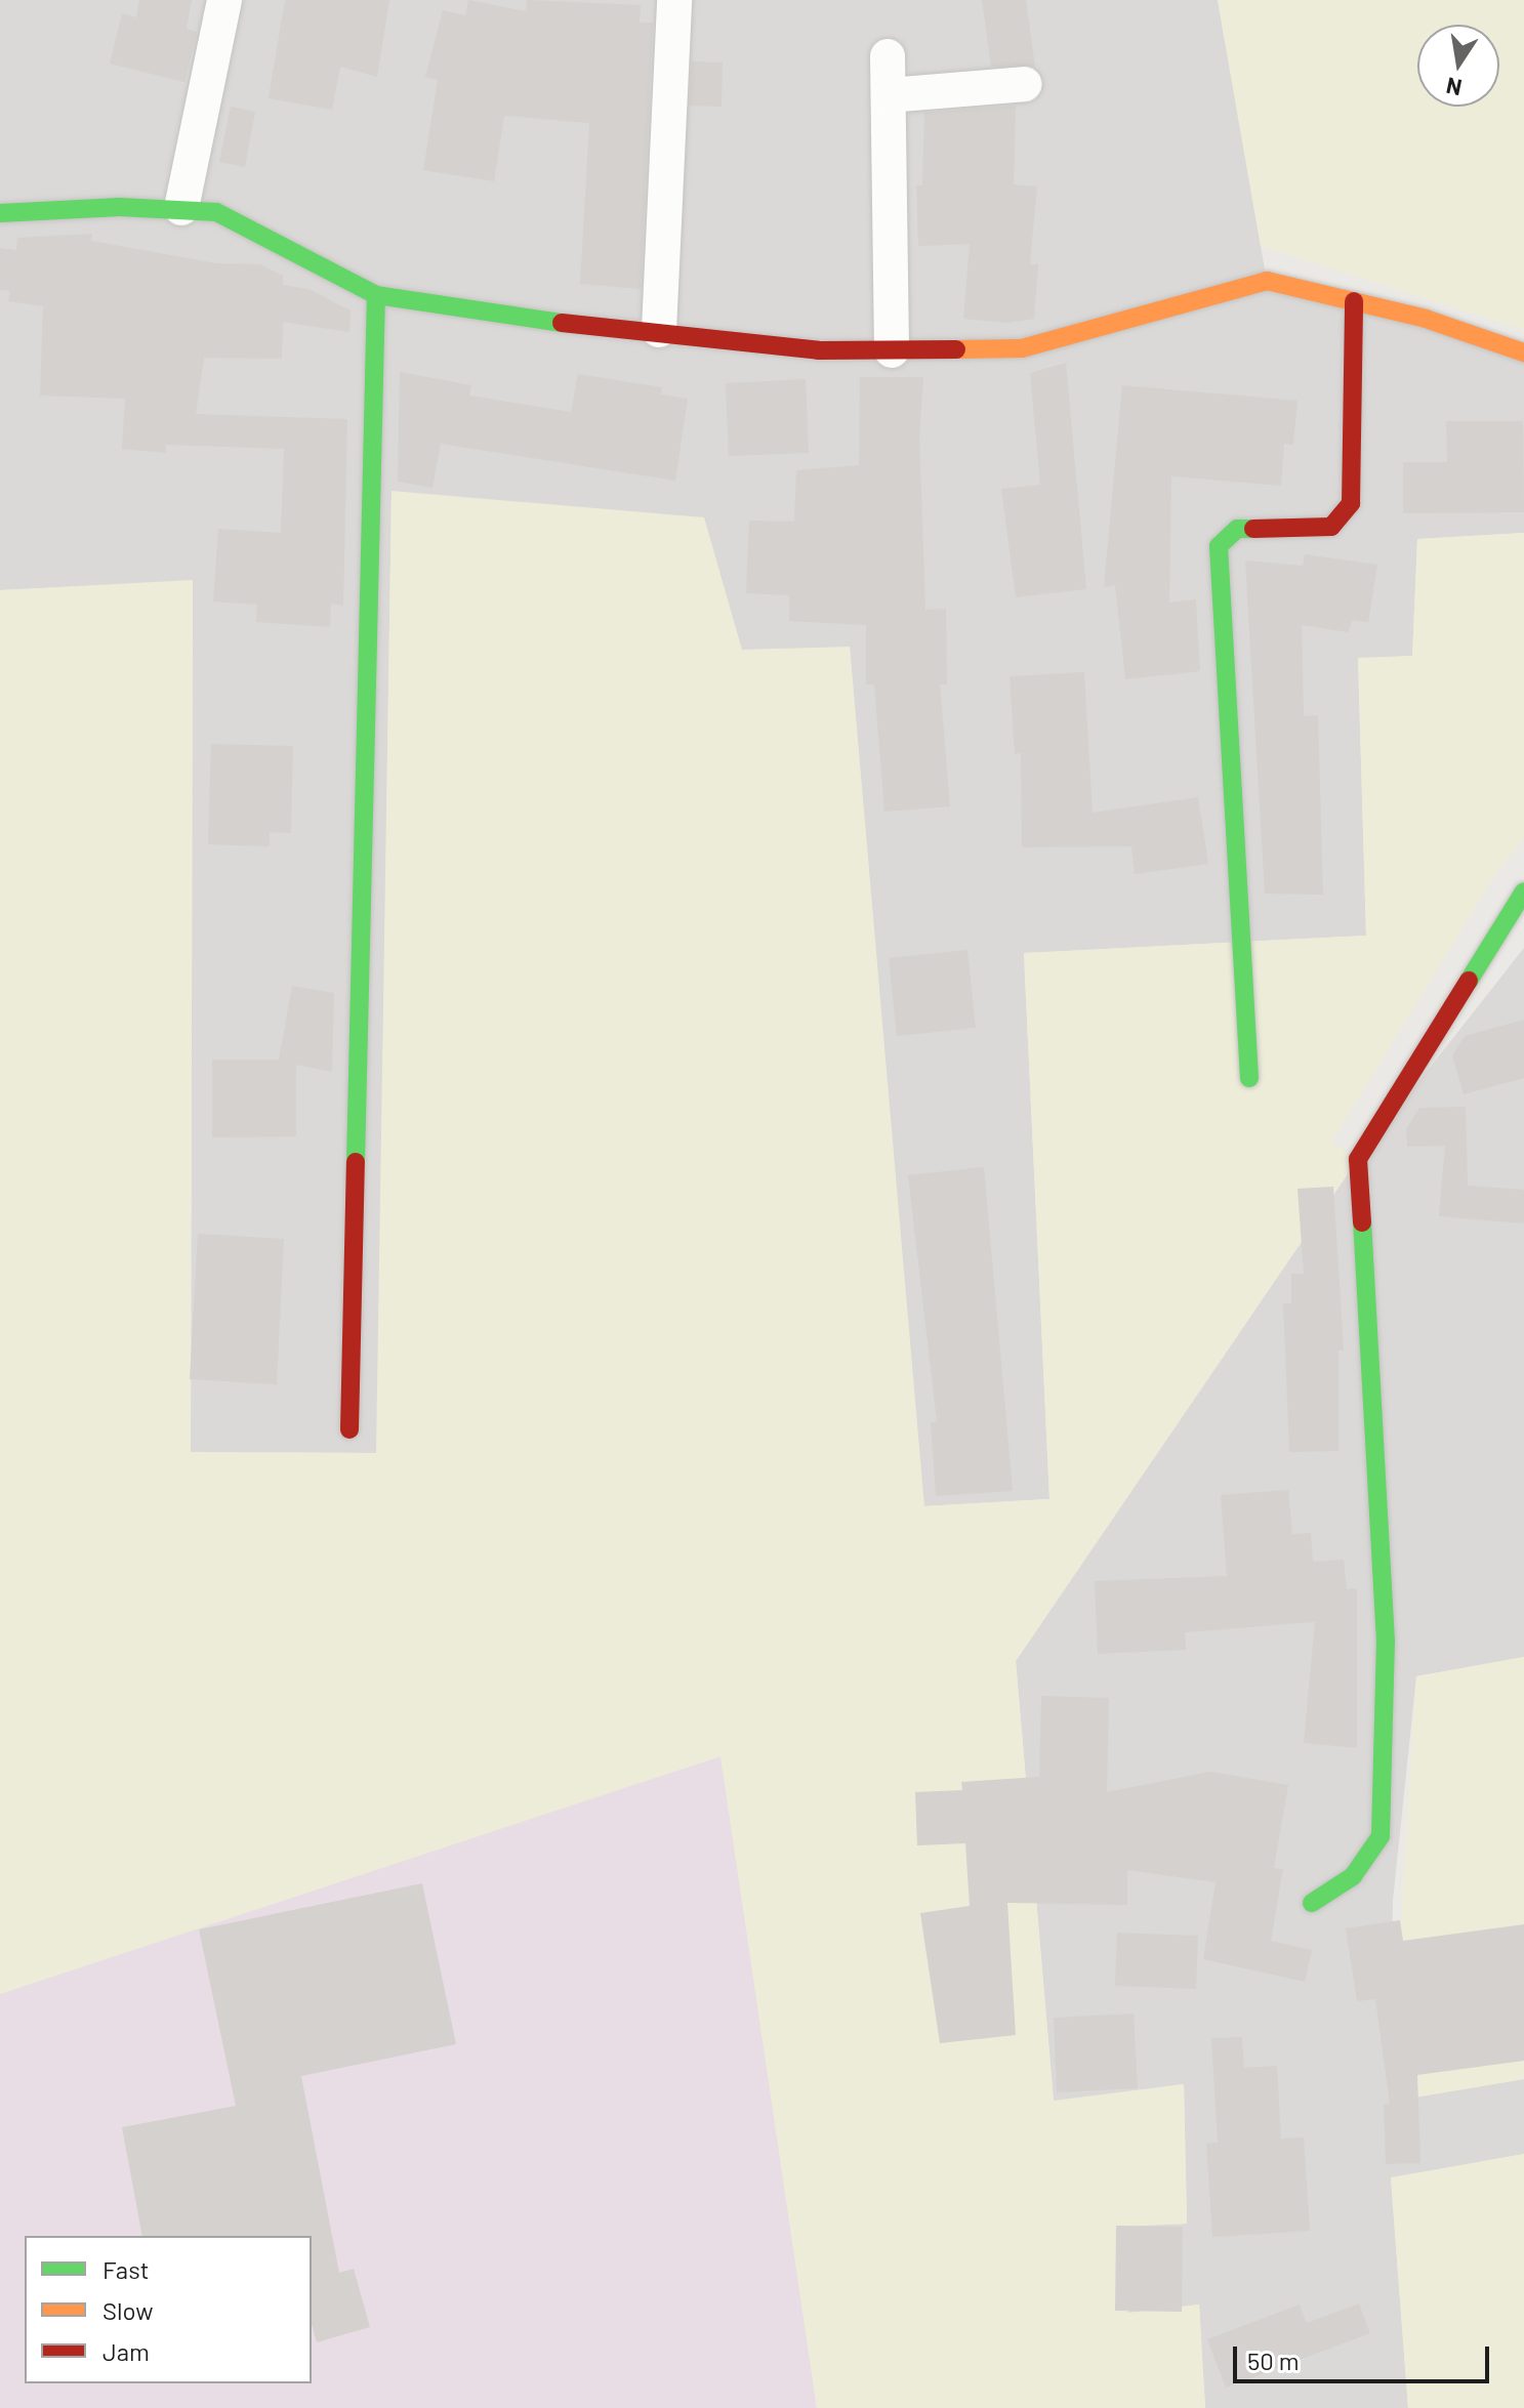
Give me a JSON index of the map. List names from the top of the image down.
{
  "legend": ["Fast", "Slow", "Jam"],
  "scale_bar": "50 m",
  "north": "bottom"
}
